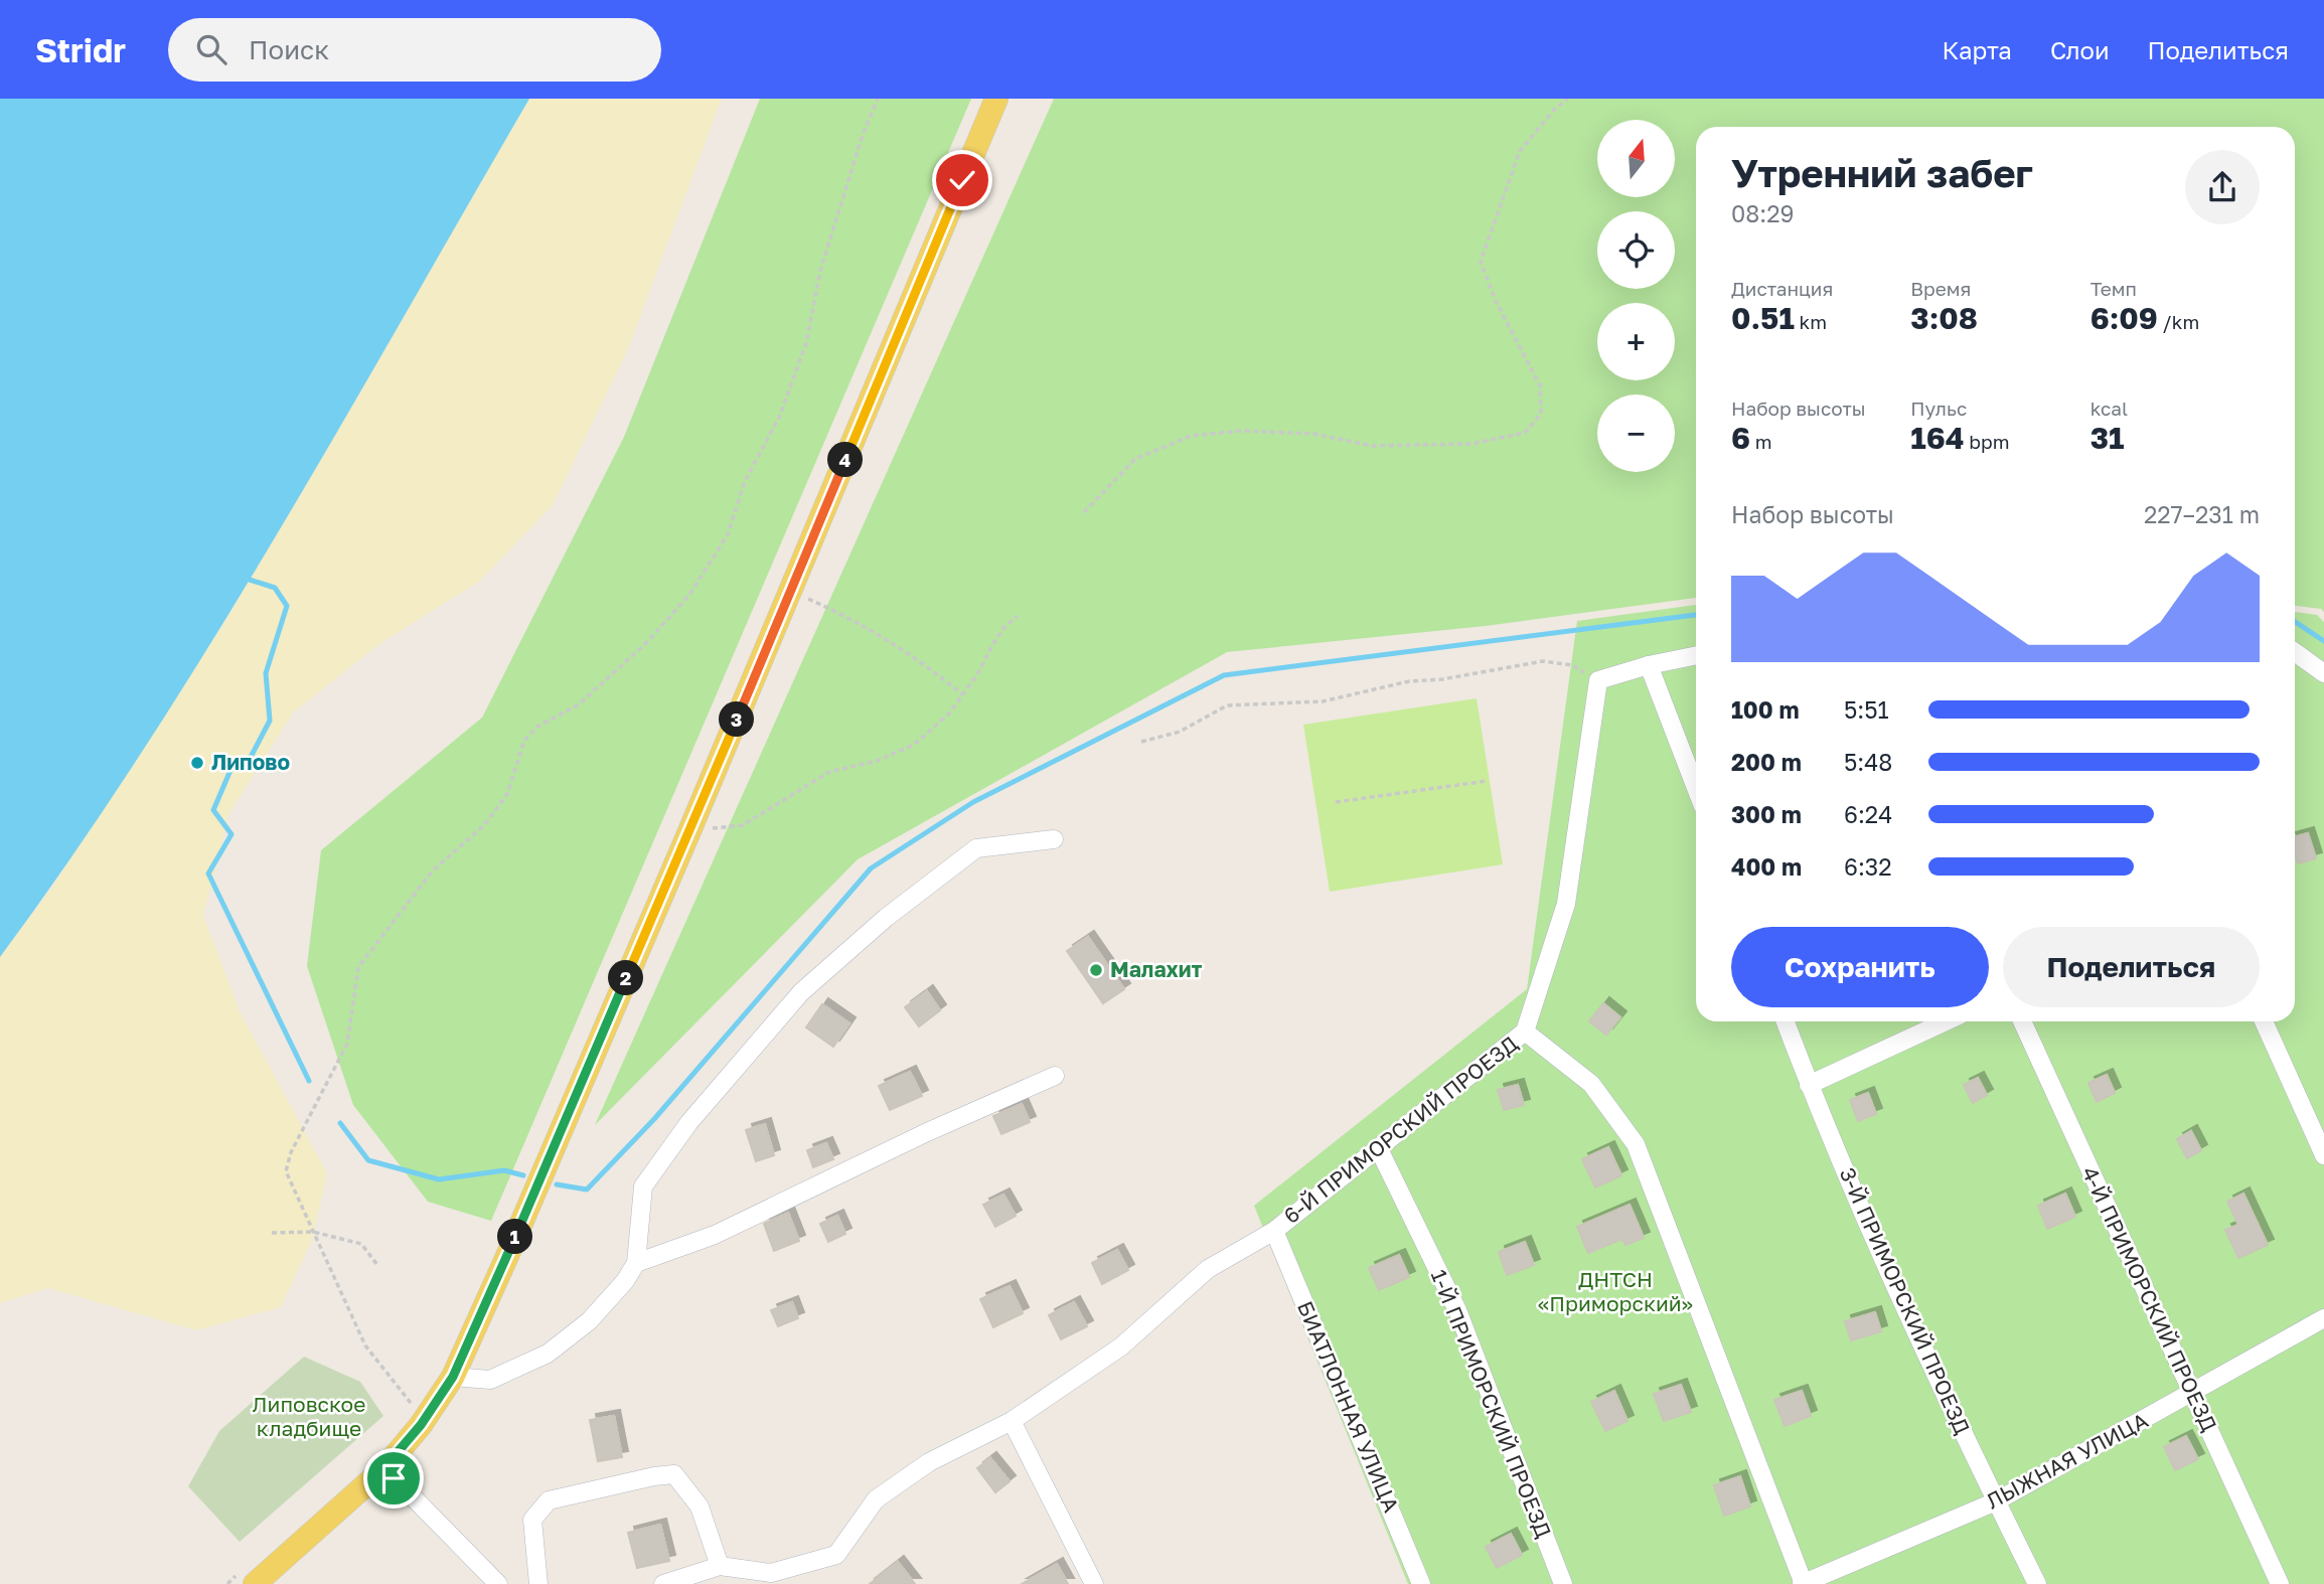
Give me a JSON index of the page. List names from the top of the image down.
{
  "streets": {
    "street": [
      "6-Й ПРИМОРСКИЙ ПРОЕЗД",
      "4-Й ПРИМОРСКИЙ ПРОЕЗД",
      "3-Й ПРИМОРСКИЙ ПРОЕЗД",
      "1-Й ПРИМОРСКИЙ ПРОЕЗД",
      "БИАТЛОННАЯ УЛИЦА",
      "ЛЫЖНАЯ УЛИЦА"
    ]
  },
  "crossings": [
    ["6-Й ПРИМОРСКИЙ ПРОЕЗД", "1-Й ПРИМОРСКИЙ ПРОЕЗД"],
    ["6-Й ПРИМОРСКИЙ ПРОЕЗД", "БИАТЛОННАЯ УЛИЦА"],
    ["4-Й ПРИМОРСКИЙ ПРОЕЗД", "ЛЫЖНАЯ УЛИЦА"],
    ["3-Й ПРИМОРСКИЙ ПРОЕЗД", "ЛЫЖНАЯ УЛИЦА"]
  ],
  "parks": ["ДНТСН «Приморский»", "Липовское кладбище"],
  "places": ["Липово", "Малахит"],
  "north": "top",
  "page": {
    "header": "Stridr",
    "search": "Поиск",
    "nav": ["Карта", "Слои", "Поделиться"],
    "map_buttons": ["+", "−"],
    "heading": ["Утренний забег", "08:29"],
    "stats": [
      ["Дистанция", "0.51 km"],
      ["Время", "3:08"],
      ["Темп", "6:09 /km"],
      ["Набор высоты", "6 m"],
      ["Пульс", "164 bpm"],
      ["kcal", "31"]
    ],
    "pins": [
      "4",
      "3",
      "2",
      "1"
    ],
    "chart": ["Набор высоты", "227–231 m"],
    "list": [
      {
        "name": "100 m",
        "note": "5:51"
      },
      {
        "name": "200 m",
        "note": "5:48"
      },
      {
        "name": "300 m",
        "note": "6:24"
      },
      {
        "name": "400 m",
        "note": "6:32"
      }
    ],
    "buttons": ["Сохранить", "Поделиться"]
  }
}
